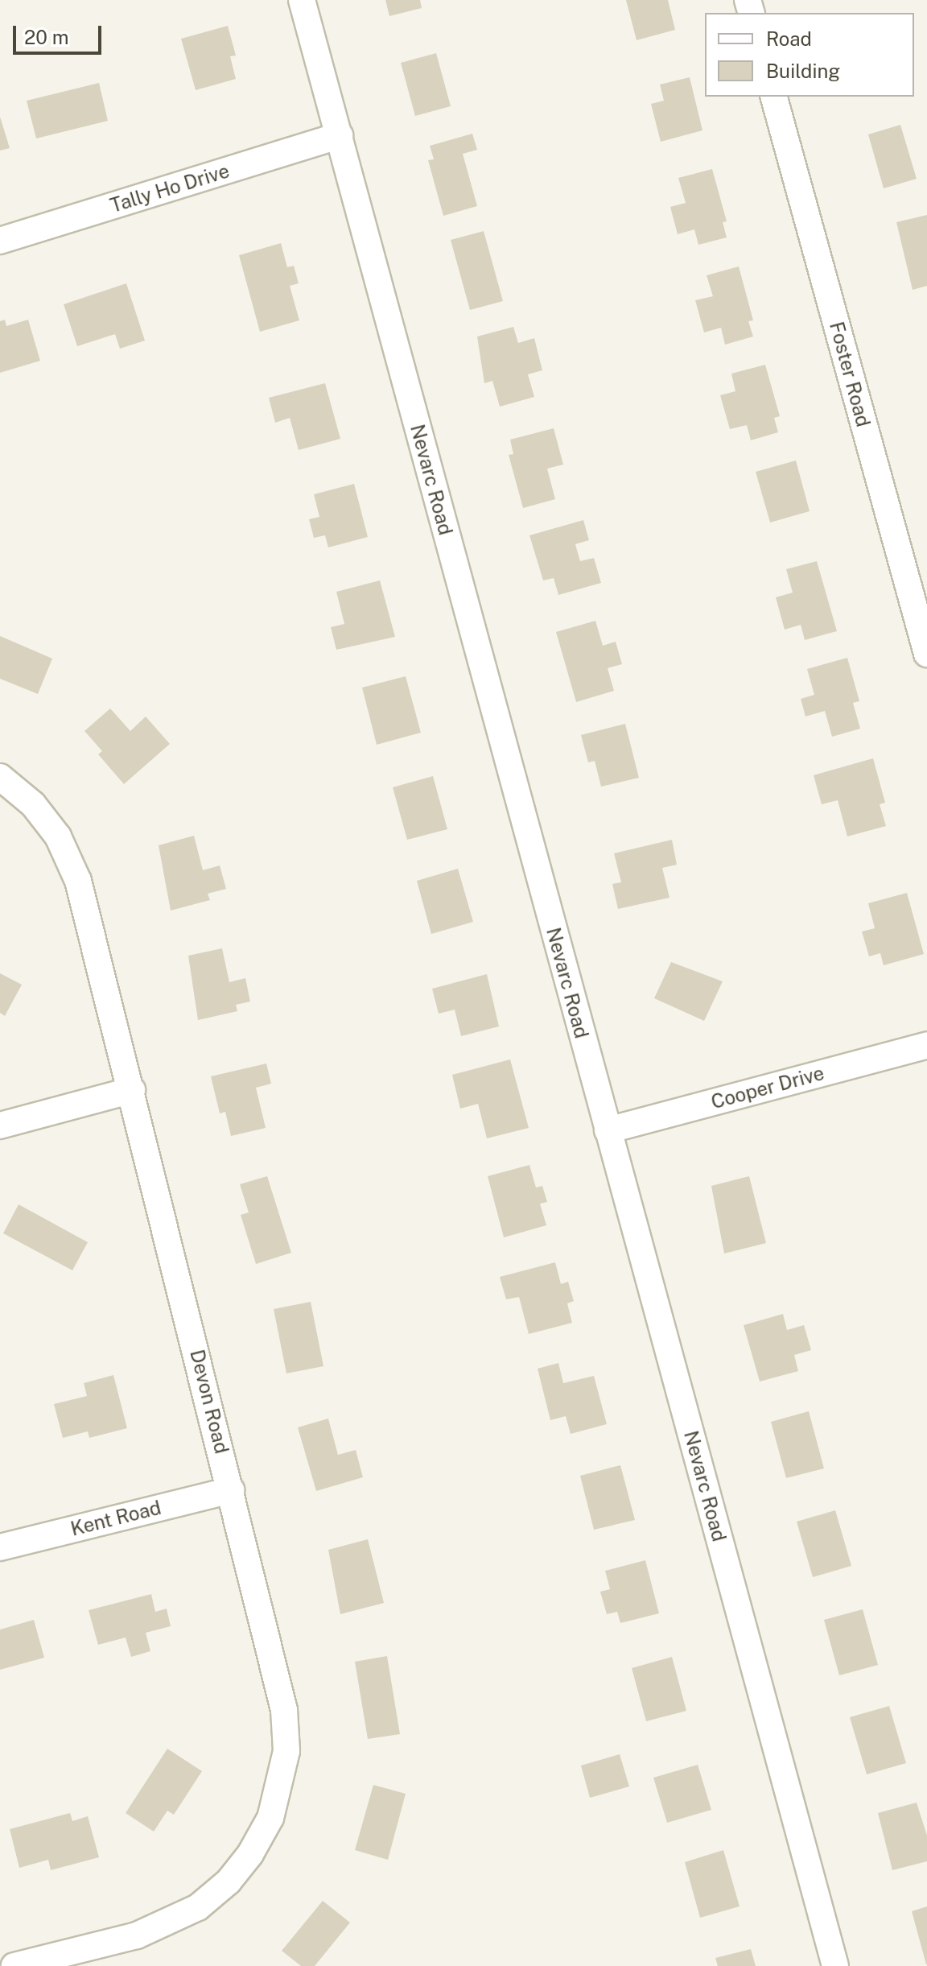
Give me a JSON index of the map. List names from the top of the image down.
{
  "streets": {
    "street": [
      "Tally Ho Drive",
      "Foster Road",
      "Nevarc Road",
      "Cooper Drive",
      "Devon Road",
      "Kent Road"
    ]
  },
  "crossings": [
    ["Tally Ho Drive", "Nevarc Road"],
    ["Nevarc Road", "Cooper Drive"],
    ["Devon Road", "Kent Road"]
  ],
  "legend": ["Road", "Building"],
  "scale_bar": "20 m"
}
